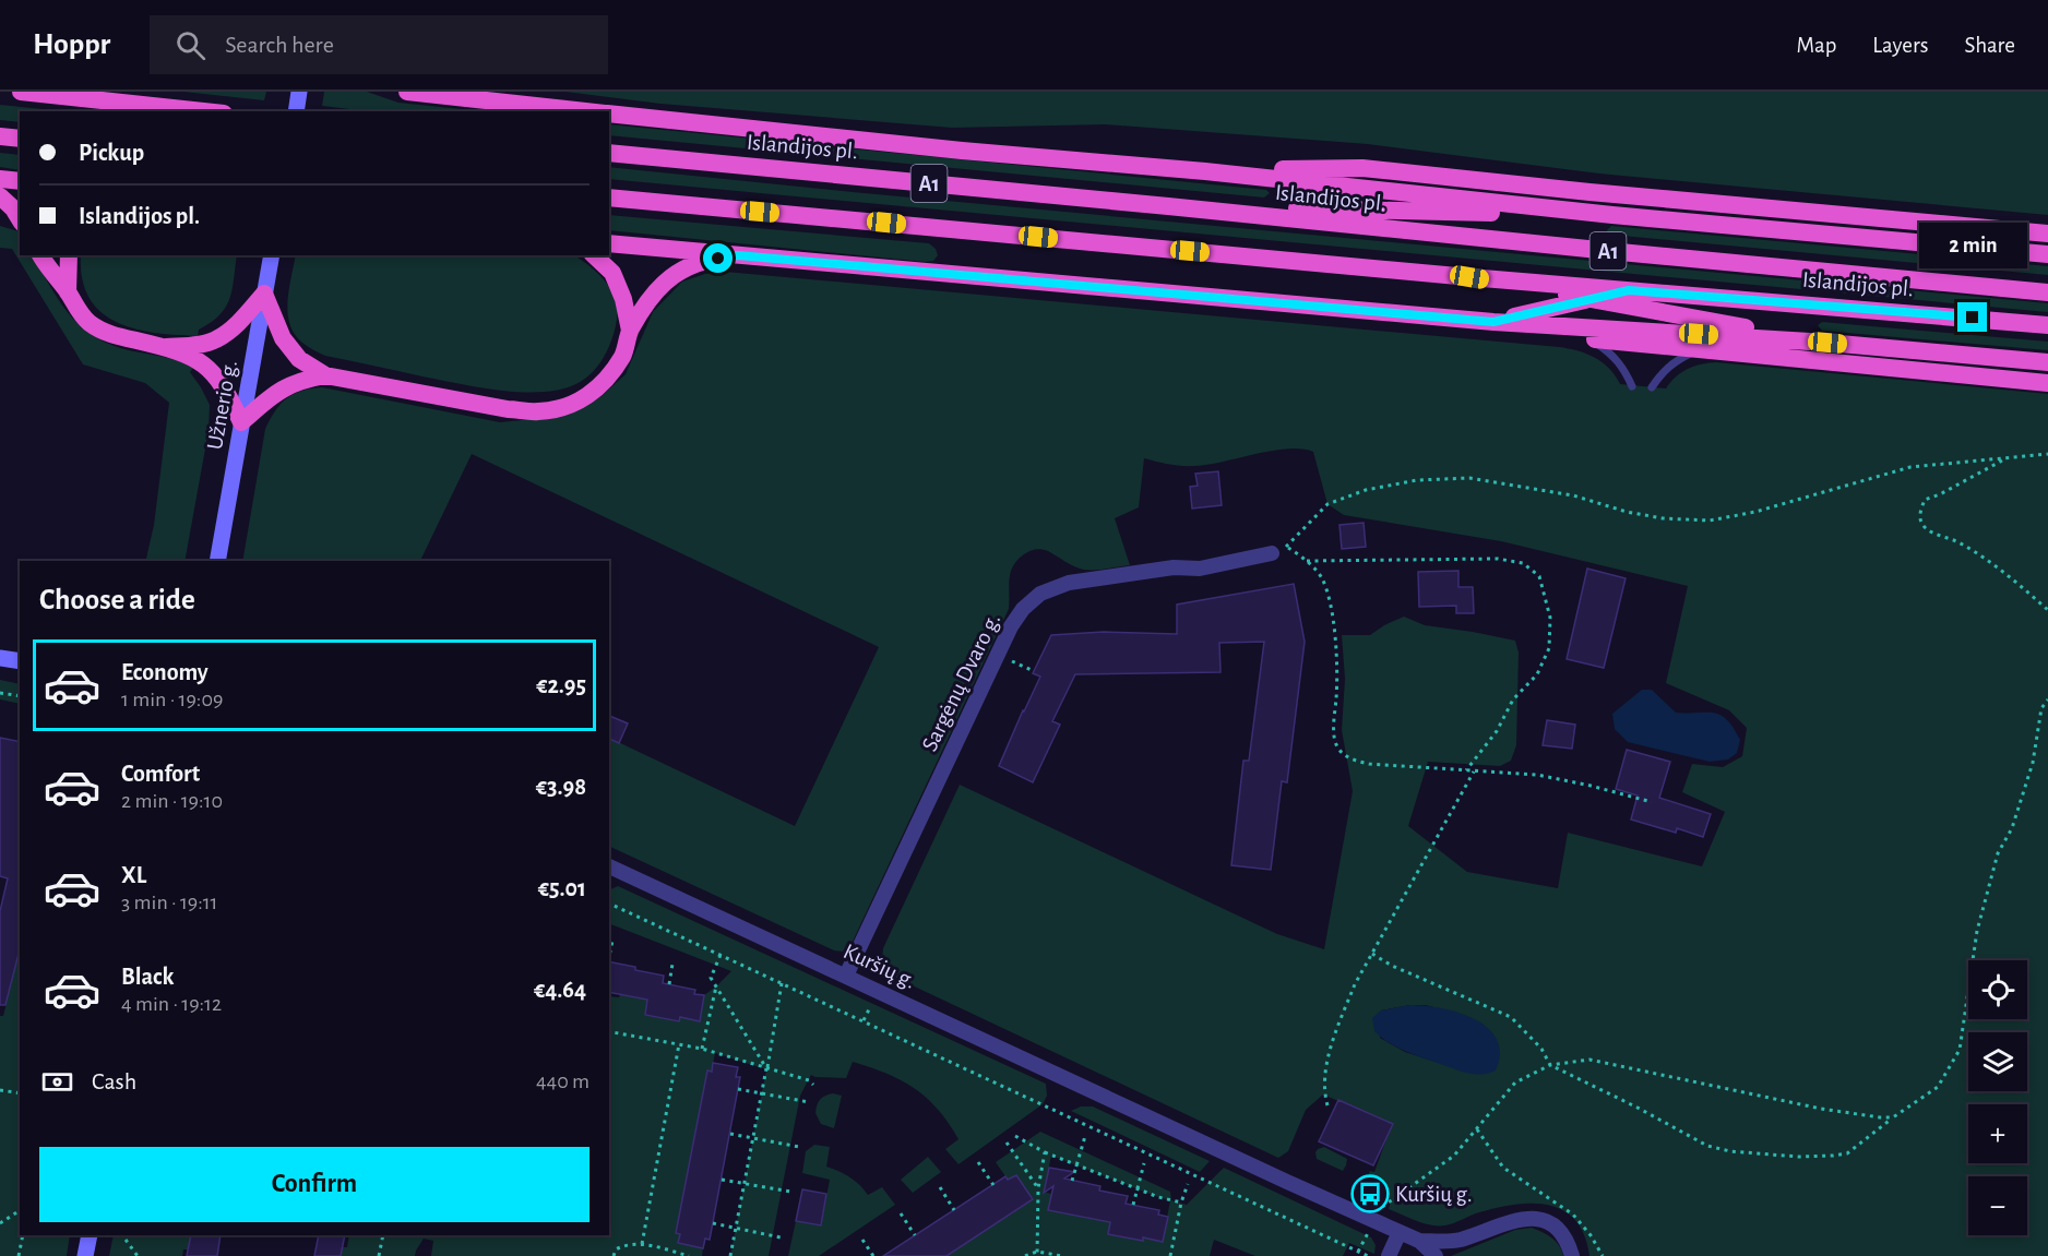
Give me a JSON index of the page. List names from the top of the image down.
{
  "streets": {
    "highway": ["Islandijos pl.", "A1"],
    "main road": ["Užnerio g."],
    "street": ["Sargėnų Dvaro g.", "Kuršių g."]
  },
  "crossings": [
    ["Sargėnų Dvaro g.", "Kuršių g."]
  ],
  "places": {
    "bus stop": ["Kuršių g."]
  },
  "page": {
    "header": "Hoppr",
    "search": "Search here",
    "nav": ["Map", "Layers", "Share"],
    "banner": ["Pickup", "Islandijos pl."],
    "bubble": "2 min",
    "heading": "Choose a ride",
    "list": [
      {
        "name": "Economy",
        "note": "1 min · 19:09",
        "value": "€2.95"
      },
      {
        "name": "Comfort",
        "note": "2 min · 19:10",
        "value": "€3.98"
      },
      {
        "name": "XL",
        "note": "3 min · 19:11",
        "value": "€5.01"
      },
      {
        "name": "Black",
        "note": "4 min · 19:12",
        "value": "€4.64"
      }
    ],
    "map_buttons": ["+", "−"],
    "pay": ["Cash", "440 m"],
    "buttons": "Confirm"
  }
}
